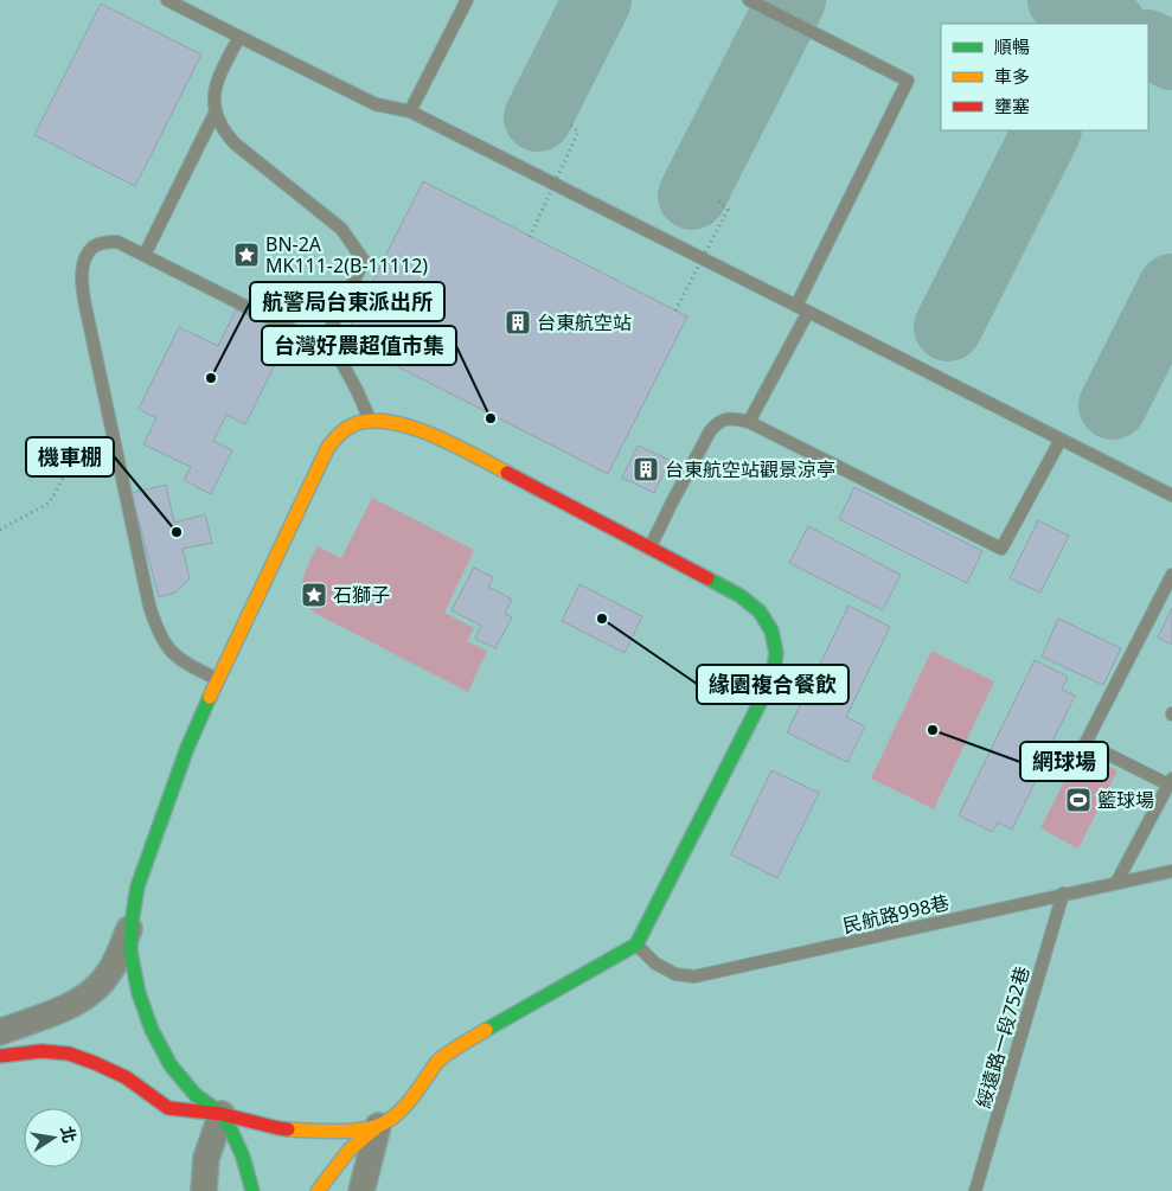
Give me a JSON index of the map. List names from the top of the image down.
{
  "streets": {
    "lane": ["民航路998巷", "綏遠路一段752巷"]
  },
  "crossings": [
    ["民航路998巷", "綏遠路一段752巷"]
  ],
  "places": {
    "place": ["BN-2A MK111-2(B-11112)", "石獅子"],
    "building": ["台東航空站", "台東航空站觀景涼亭"],
    "other": [
      "航警局台東派出所",
      "台灣好農超值市集",
      "機車棚",
      "緣園複合餐飲",
      "網球場"
    ],
    "sports": ["籃球場"]
  },
  "legend": ["順暢", "車多", "壅塞"],
  "north": "right"
}
